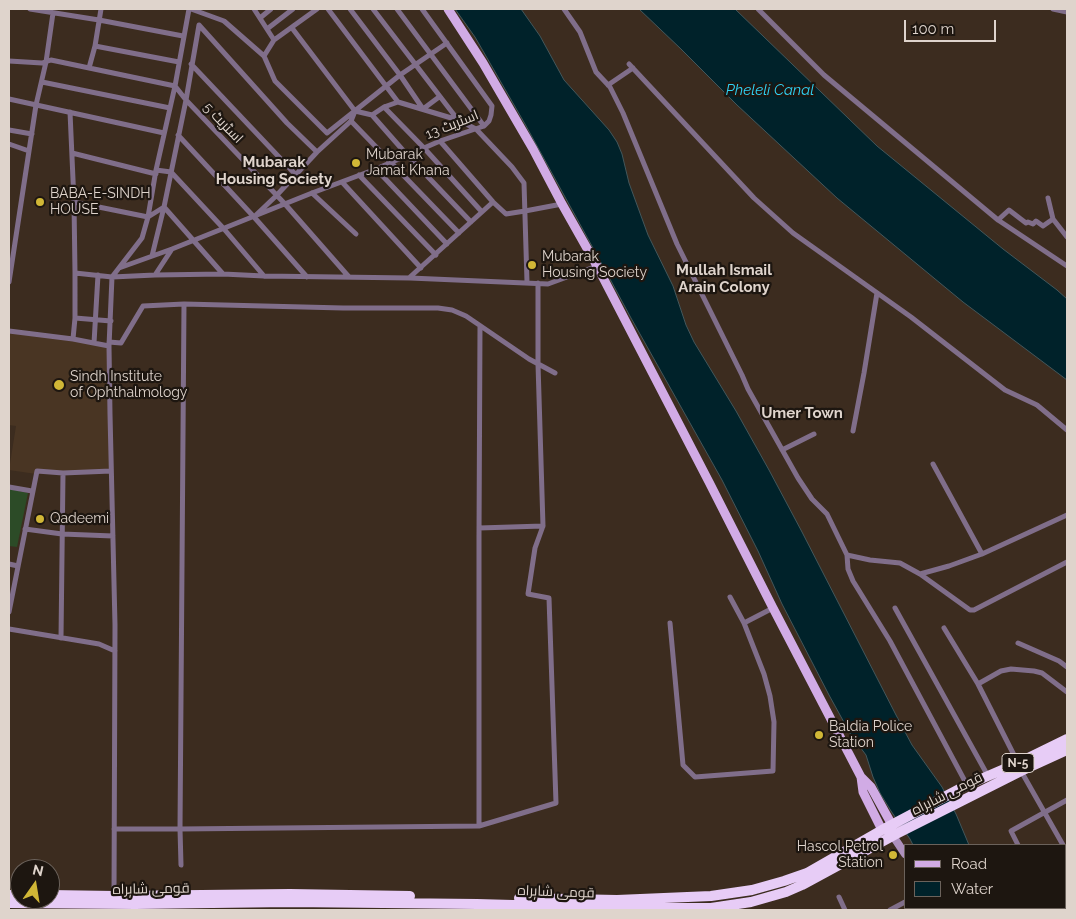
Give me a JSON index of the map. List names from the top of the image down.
{
  "streets": {
    "highway": ["N-5", "قومی شاہراہ"],
    "street": ["اسٹریٹ 5", "اسٹریٹ 13"]
  },
  "crossings": [
    ["اسٹریٹ 5", "اسٹریٹ 13"]
  ],
  "districts": ["Mubarak Housing Society", "Mullah Ismail Arain Colony", "Umer Town"],
  "water": ["Pheleli Canal"],
  "places": [
    "Mubarak Jamat Khana",
    "BABA-E-SINDH HOUSE",
    "Mubarak Housing Society",
    "Sindh Institute of Ophthalmology",
    "Qadeemi",
    "Baldia Police Station",
    "Hascol Petrol Station"
  ],
  "legend": ["Road", "Water"],
  "scale_bar": "100 m",
  "north": "top"
}
